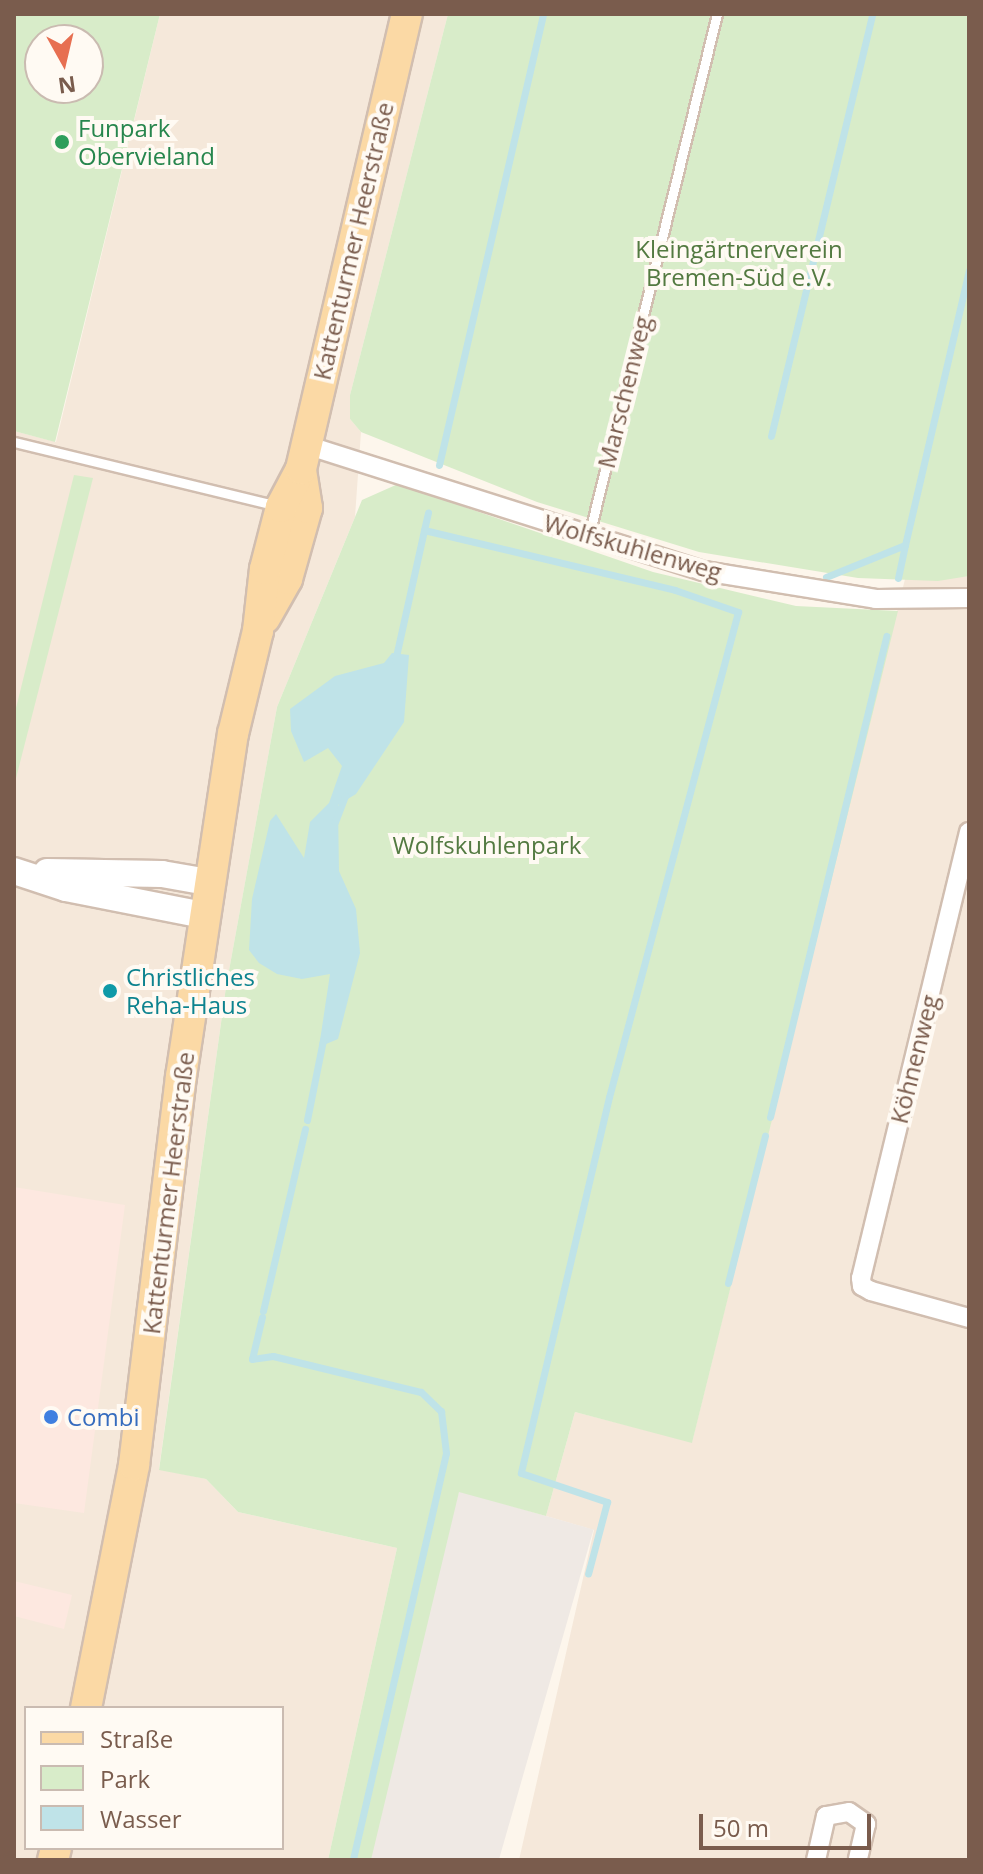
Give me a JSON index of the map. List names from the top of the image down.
{
  "streets": {
    "main road": ["Kattenturmer Heerstraße"],
    "street": ["Wolfskuhlenweg", "Köhnenweg"],
    "lane": ["Marschenweg"]
  },
  "crossings": [
    ["Kattenturmer Heerstraße", "Wolfskuhlenweg"],
    ["Marschenweg", "Wolfskuhlenweg"]
  ],
  "parks": ["Kleingärtnerverein Bremen-Süd e.V.", "Wolfskuhlenpark"],
  "places": ["Funpark Obervieland", "Christliches Reha-Haus", "Combi"],
  "legend": ["Straße", "Park", "Wasser"],
  "scale_bar": "50 m",
  "north": "bottom"
}
